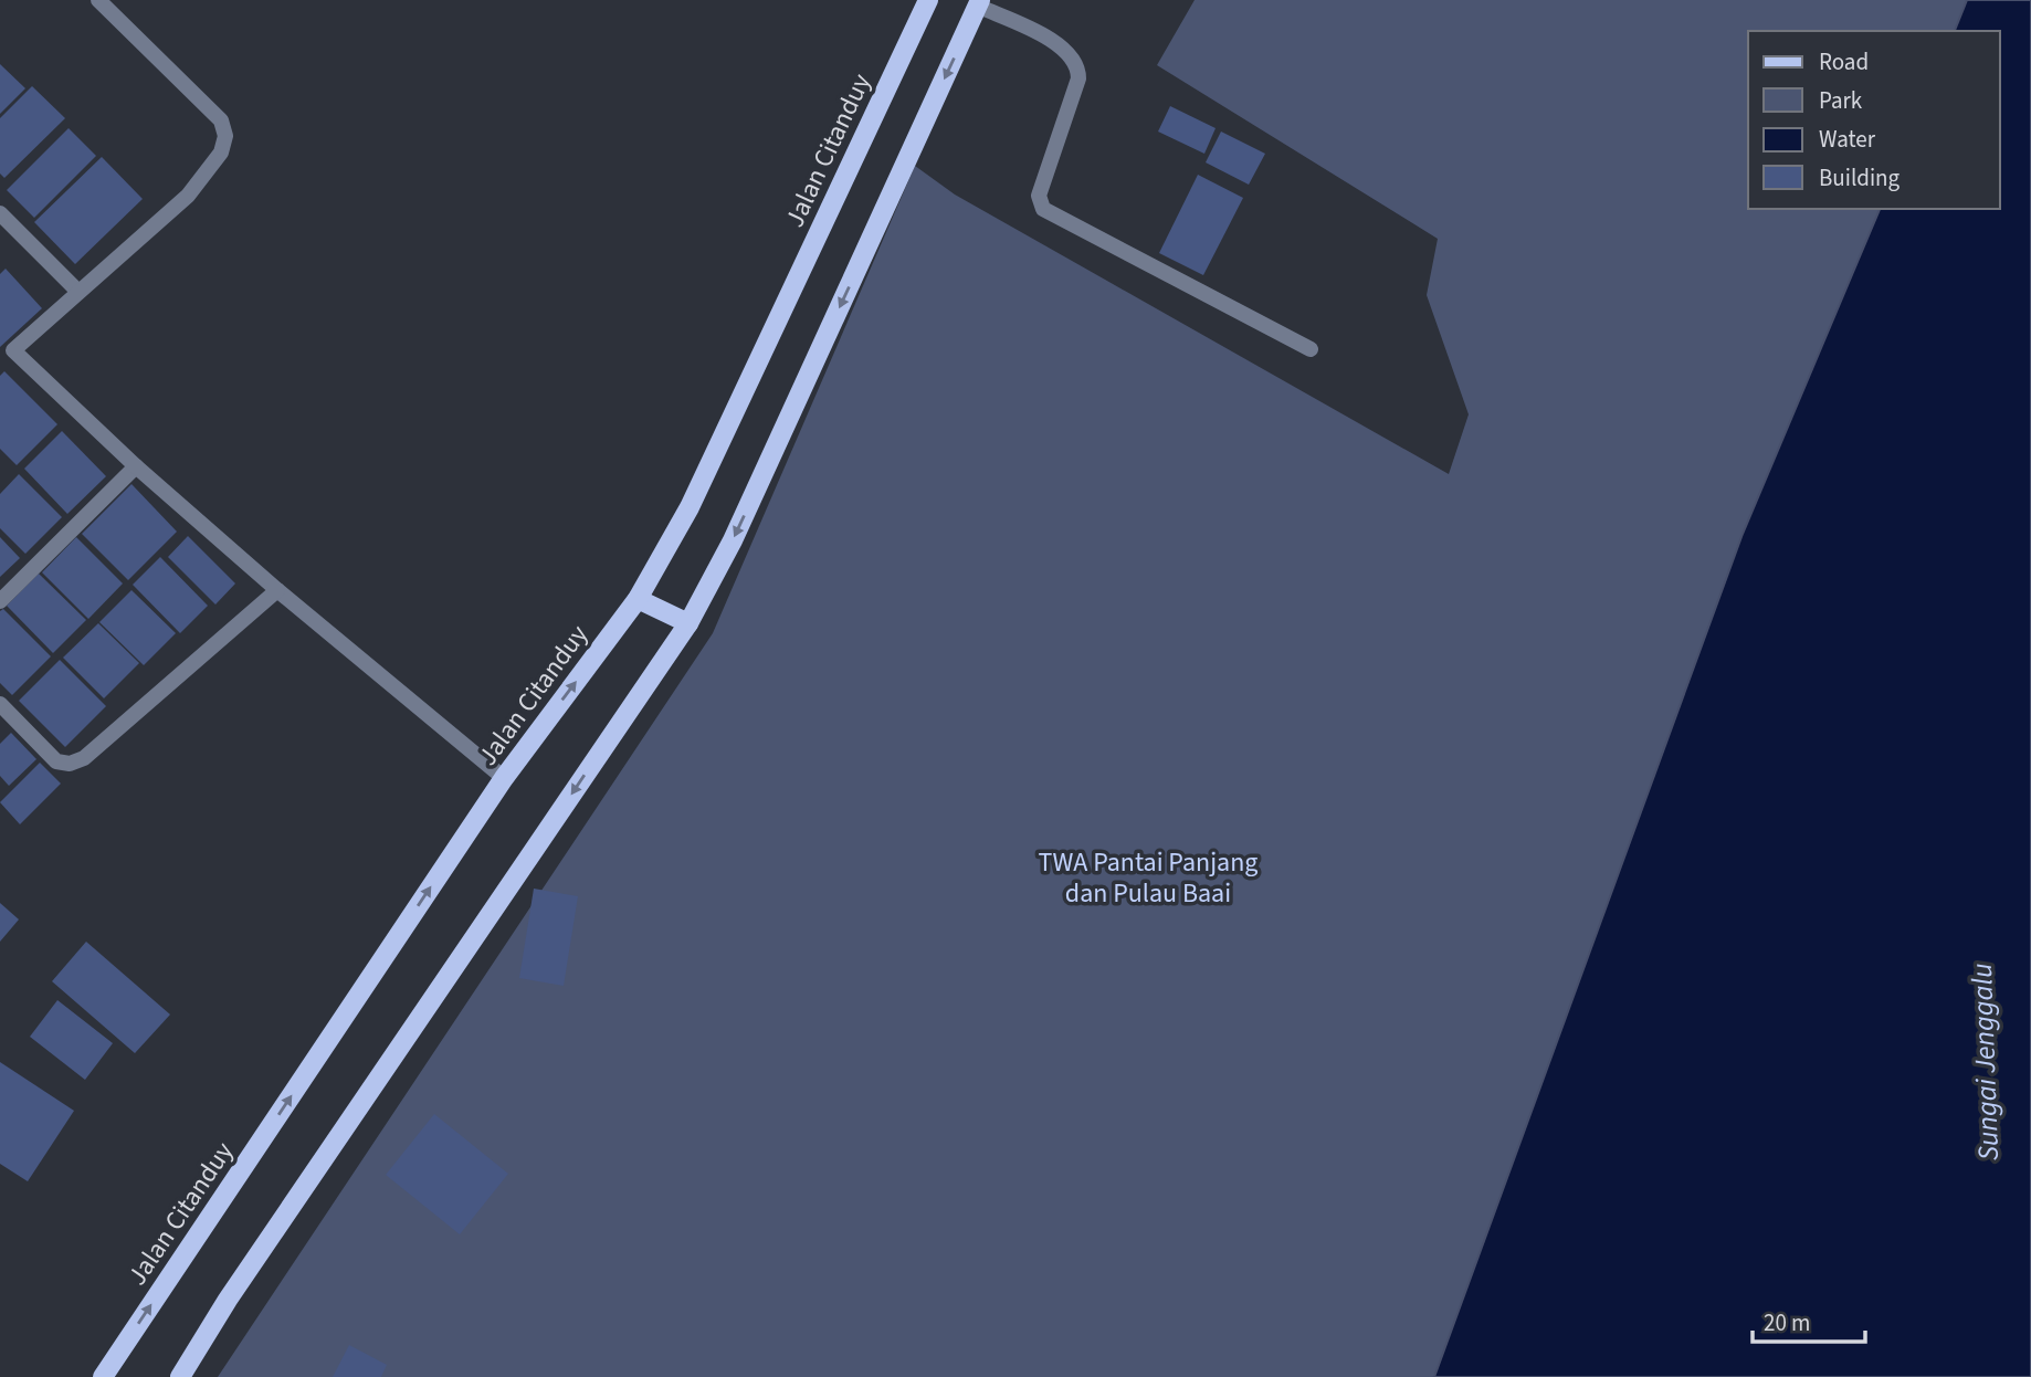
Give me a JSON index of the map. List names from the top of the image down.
{
  "streets": {
    "main road": ["Jalan Citanduy"]
  },
  "water": ["Sungai Jenggalu"],
  "parks": ["TWA Pantai Panjang dan Pulau Baai"],
  "legend": [
    "Road",
    "Park",
    "Water",
    "Building"
  ],
  "scale_bar": "20 m"
}
